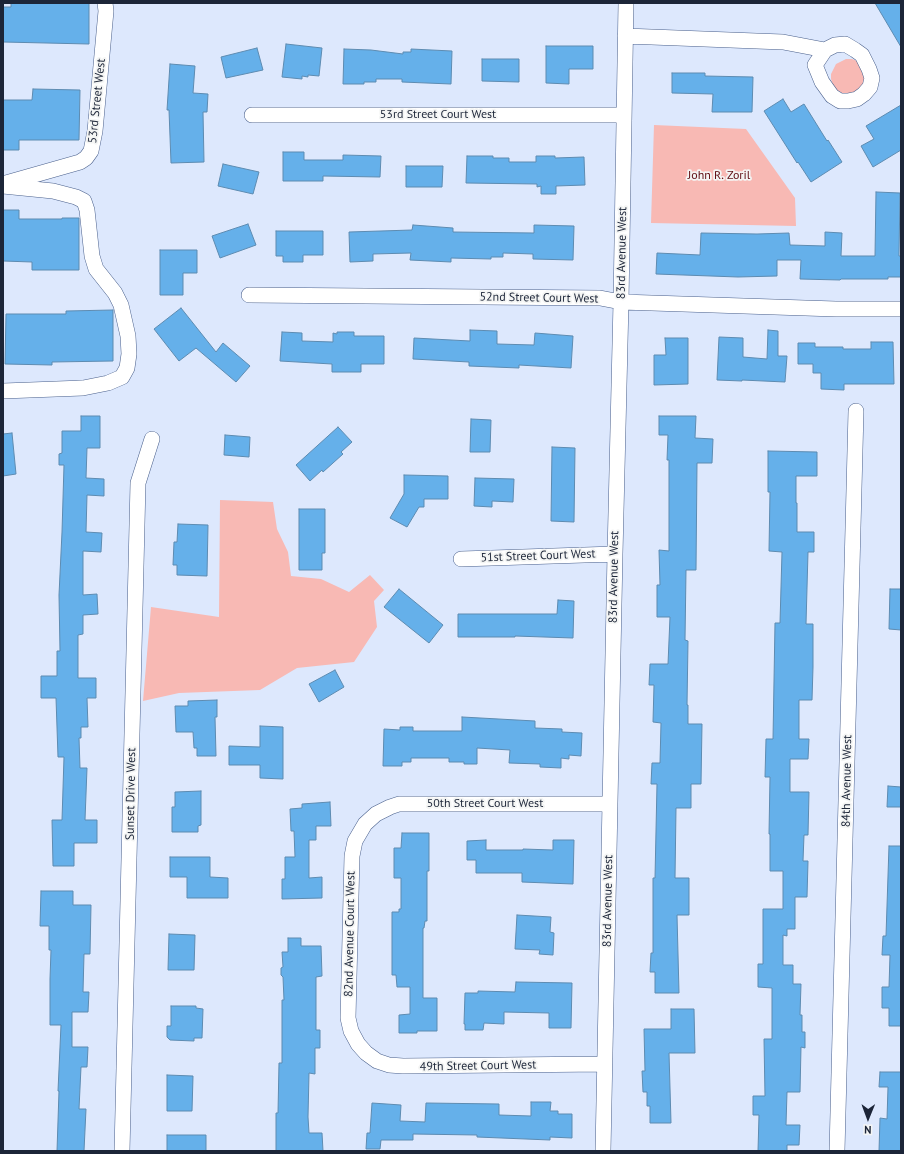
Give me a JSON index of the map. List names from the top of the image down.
{
  "streets": {
    "street": [
      "53rd Street West",
      "53rd Street Court West",
      "83rd Avenue West",
      "52nd Street Court West",
      "51st Street Court West",
      "84th Avenue West",
      "Sunset Drive West",
      "50th Street Court West",
      "82nd Avenue Court West",
      "49th Street Court West"
    ]
  },
  "crossings": [
    ["53rd Street Court West", "83rd Avenue West"],
    ["83rd Avenue West", "52nd Street Court West"],
    ["83rd Avenue West", "51st Street Court West"],
    ["83rd Avenue West", "50th Street Court West"],
    ["83rd Avenue West", "49th Street Court West"],
    ["50th Street Court West", "82nd Avenue Court West"],
    ["82nd Avenue Court West", "49th Street Court West"]
  ],
  "parks": ["John R. Zoril"],
  "north": "bottom"
}
